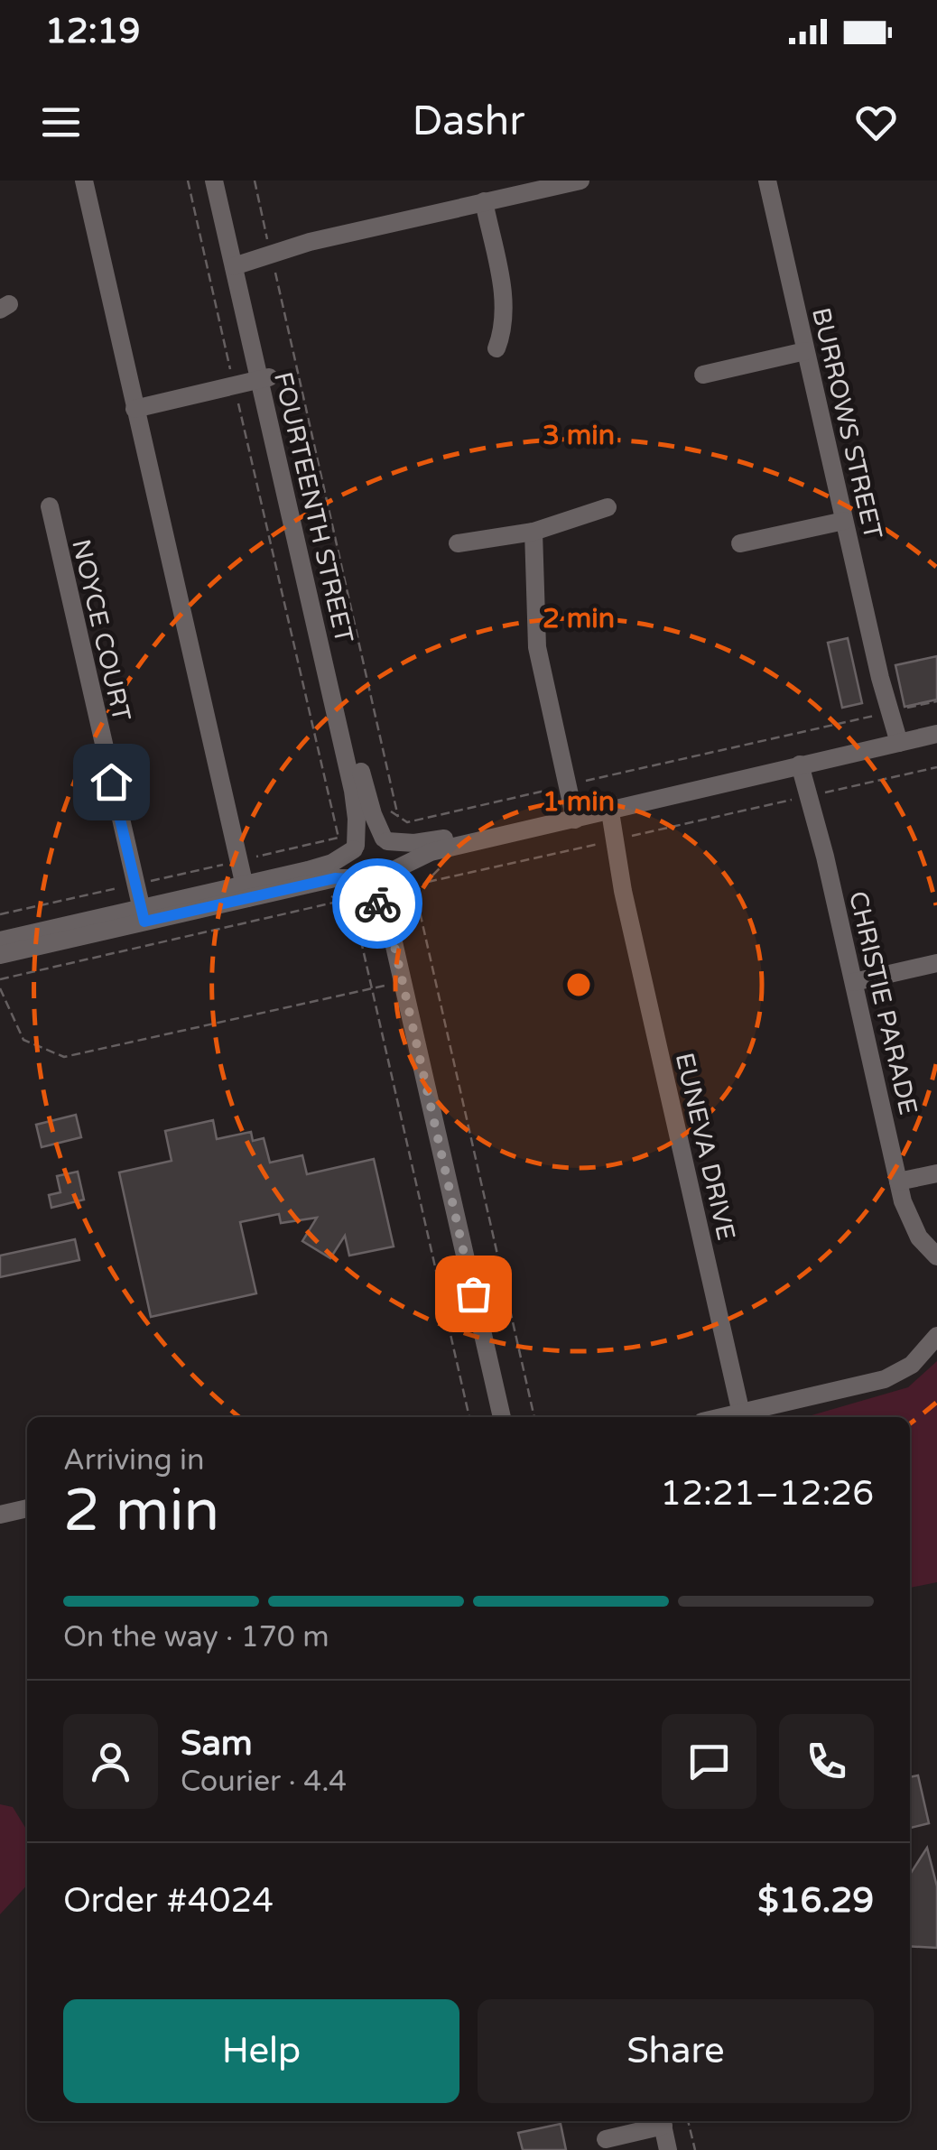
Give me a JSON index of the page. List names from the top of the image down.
{
  "streets": {
    "street": [
      "BURROWS STREET",
      "FOURTEENTH STREET",
      "NOYCE COURT",
      "CHRISTIE PARADE",
      "EUNEVA DRIVE"
    ]
  },
  "page": {
    "status": "12:19",
    "header": "Dashr",
    "heading": ["2 min", "Arriving in", "12:21–12:26"],
    "panel": [
      "Sam",
      "Courier · 4.4",
      "Order #4024",
      "$16.29"
    ],
    "bar": "On the way · 170 m",
    "buttons": ["Help", "Share"]
  },
  "rings": ["3 min", "2 min", "1 min"]
}
